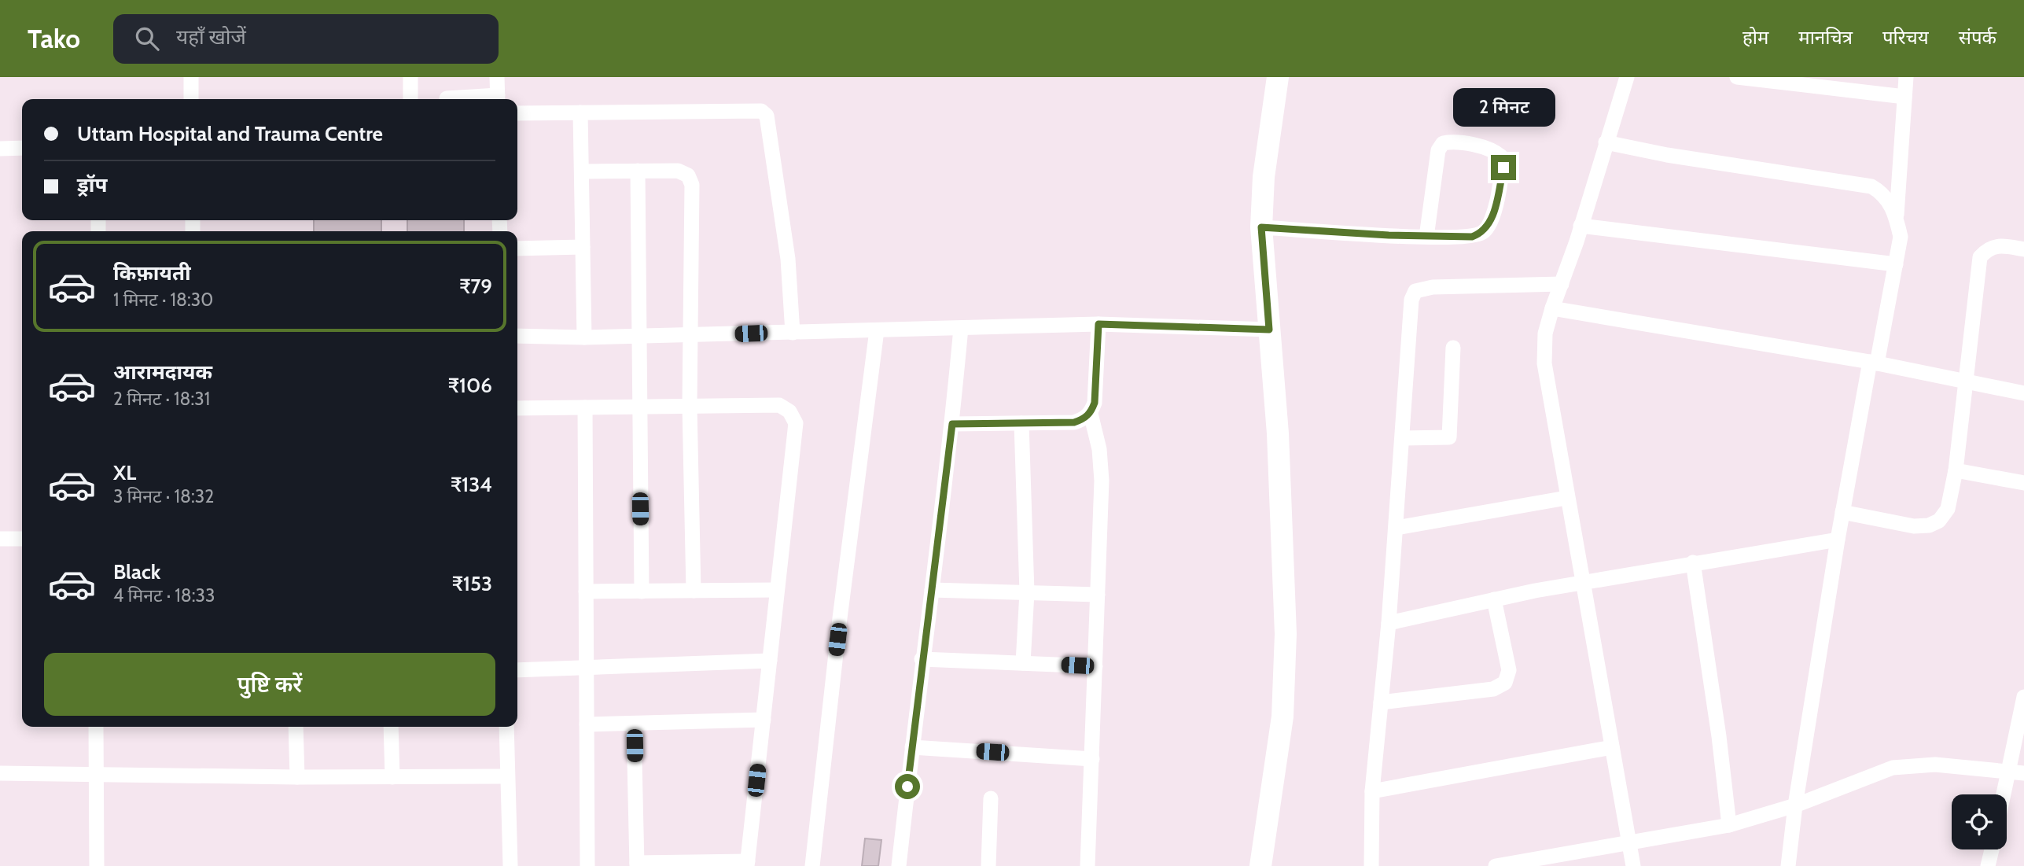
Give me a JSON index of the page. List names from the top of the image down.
{
  "page": {
    "header": "Tako",
    "search": "यहाँ खोजें",
    "nav": [
      "होम",
      "मानचित्र",
      "परिचय",
      "संपर्क"
    ],
    "bubble": "2 मिनट",
    "banner": ["Uttam Hospital and Trauma Centre", "ड्रॉप"],
    "list": [
      {
        "name": "किफ़ायती",
        "note": "1 मिनट · 18:30",
        "value": "₹79"
      },
      {
        "name": "आरामदायक",
        "note": "2 मिनट · 18:31",
        "value": "₹106"
      },
      {
        "name": "XL",
        "note": "3 मिनट · 18:32",
        "value": "₹134"
      },
      {
        "name": "Black",
        "note": "4 मिनट · 18:33",
        "value": "₹153"
      }
    ],
    "buttons": "पुष्टि करें"
  }
}
